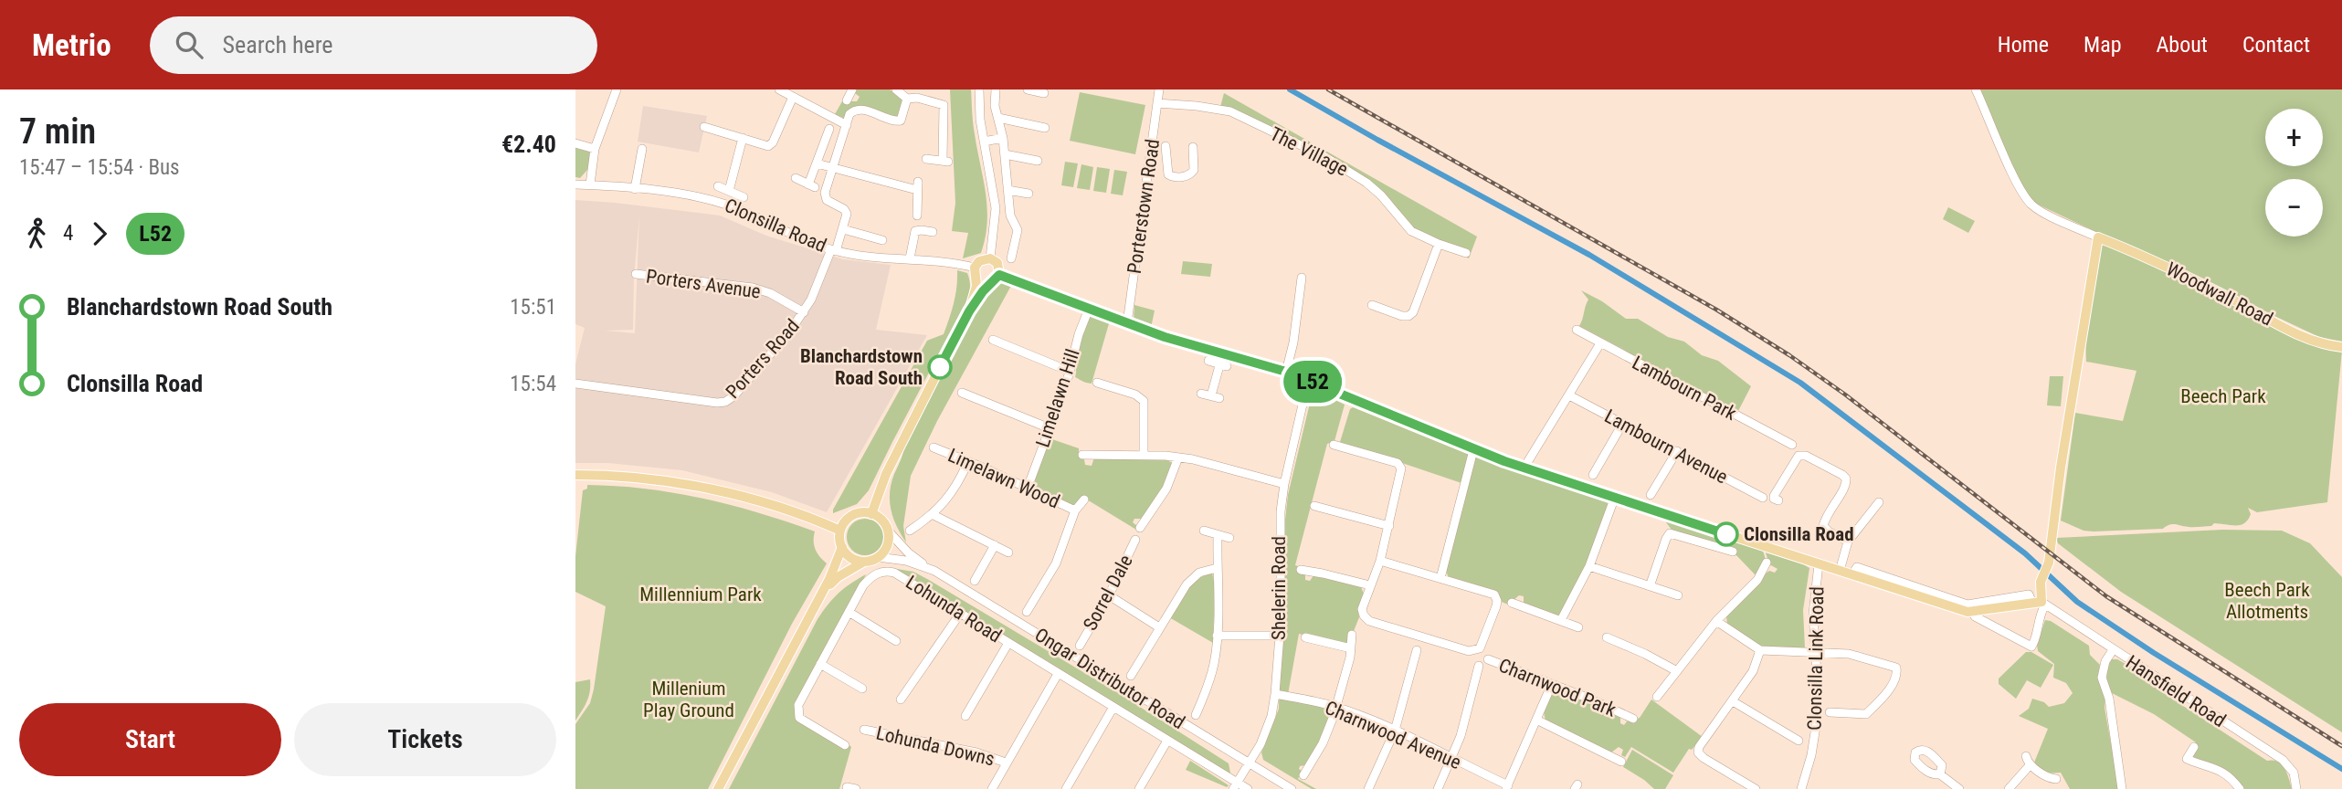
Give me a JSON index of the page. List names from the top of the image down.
{
  "streets": {
    "main road": ["Woodwall Road"],
    "street": [
      "The Village",
      "Porterstown Road",
      "Clonsilla Road",
      "Porters Avenue",
      "Porters Road",
      "Lambourn Park",
      "Limelawn Hill",
      "Lambourn Avenue",
      "Limelawn Wood",
      "Shelerin Road",
      "Sorrel Dale",
      "Lohunda Road",
      "Clonsilla Link Road",
      "Ongar Distributor Road",
      "Charnwood Park",
      "Hansfield Road",
      "Charnwood Avenue",
      "Lohunda Downs"
    ]
  },
  "crossings": [
    ["The Village", "Porterstown Road"],
    ["Clonsilla Road", "Porters Road"],
    ["Porters Avenue", "Porters Road"],
    ["Limelawn Hill", "Limelawn Wood"],
    ["Shelerin Road", "Lohunda Road"],
    ["Shelerin Road", "Ongar Distributor Road"],
    ["Shelerin Road", "Charnwood Avenue"],
    ["Lohunda Road", "Lohunda Downs"]
  ],
  "parks": [
    "Beech Park",
    "Beech Park Allotments",
    "Millennium Park",
    "Millenium Play Ground"
  ],
  "places": ["Blanchardstown Road South", "Clonsilla Road"],
  "lines": ["bus line L52"],
  "page": {
    "header": "Metrio",
    "search": "Search here",
    "nav": [
      "Home",
      "Map",
      "About",
      "Contact"
    ],
    "heading": ["7 min", "15:47 – 15:54 · Bus", "€2.40"],
    "on_map": "L52",
    "map_buttons": ["+", "−"],
    "legs": ["4", "L52"],
    "list": [
      {
        "name": "Blanchardstown Road South",
        "value": "15:51"
      },
      {
        "name": "Clonsilla Road",
        "value": "15:54"
      }
    ],
    "buttons": ["Start", "Tickets"]
  }
}
